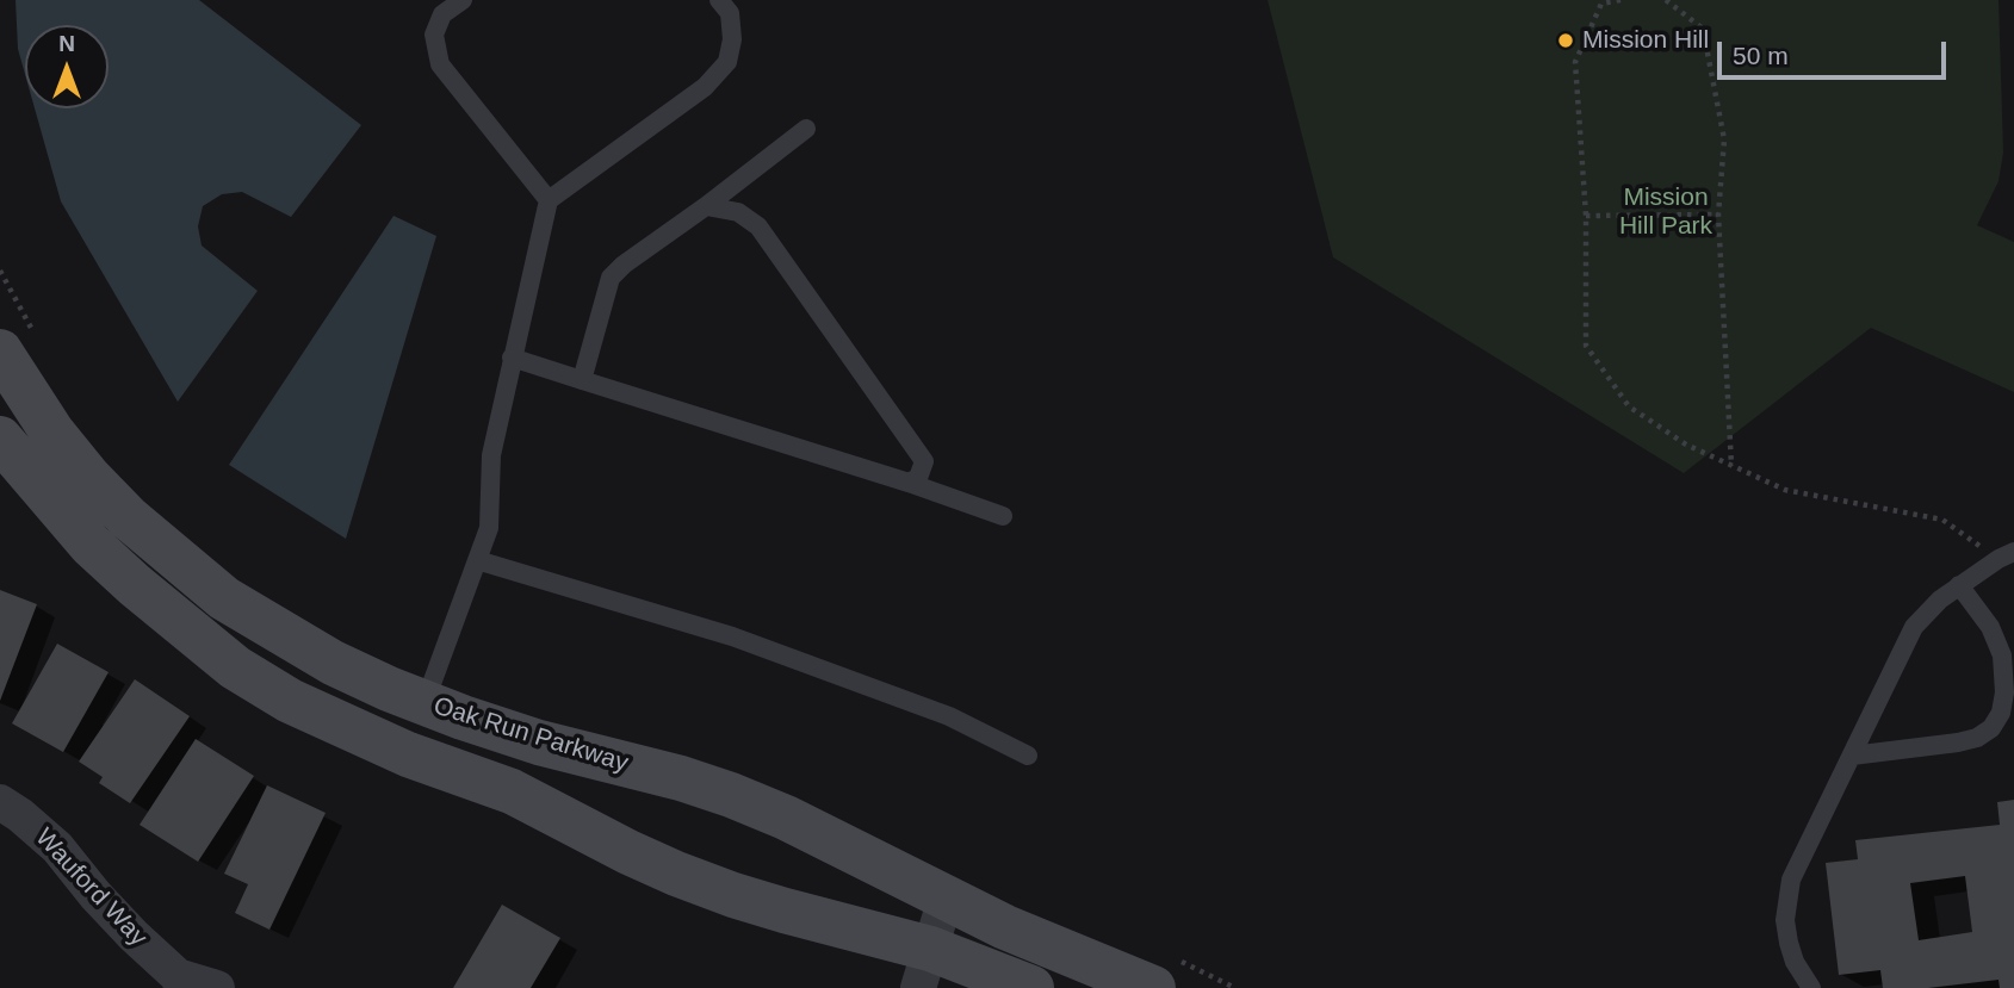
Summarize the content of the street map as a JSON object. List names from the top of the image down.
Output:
{
  "streets": {
    "street": ["Oak Run Parkway", "Wauford Way"]
  },
  "parks": ["Mission Hill Park"],
  "places": ["Mission Hill"],
  "scale_bar": "50 m",
  "north": "top"
}
